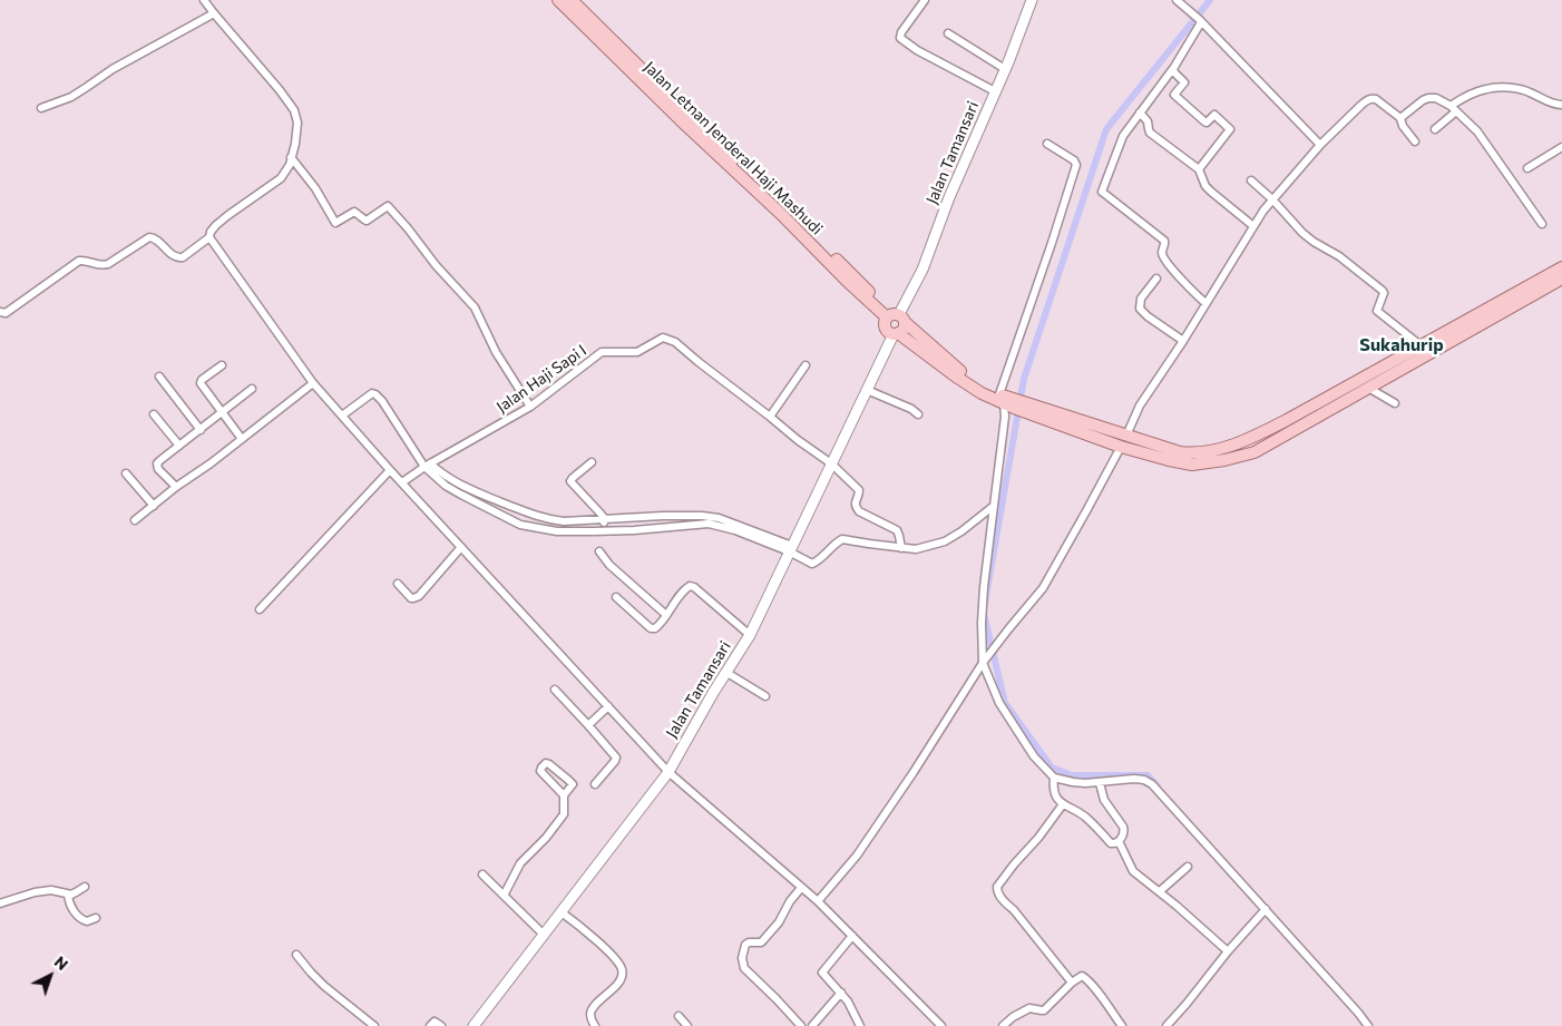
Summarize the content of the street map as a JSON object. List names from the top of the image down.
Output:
{
  "streets": {
    "main road": ["Jalan Letnan Jenderal Haji Mashudi", "Jalan Tamansari"],
    "street": ["Jalan Haji Sapi I"]
  },
  "crossings": [
    ["Jalan Letnan Jenderal Haji Mashudi", "Jalan Tamansari"],
    ["Jalan Tamansari", "Jalan Haji Sapi I"]
  ],
  "districts": ["Sukahurip"],
  "north": "top right"
}
